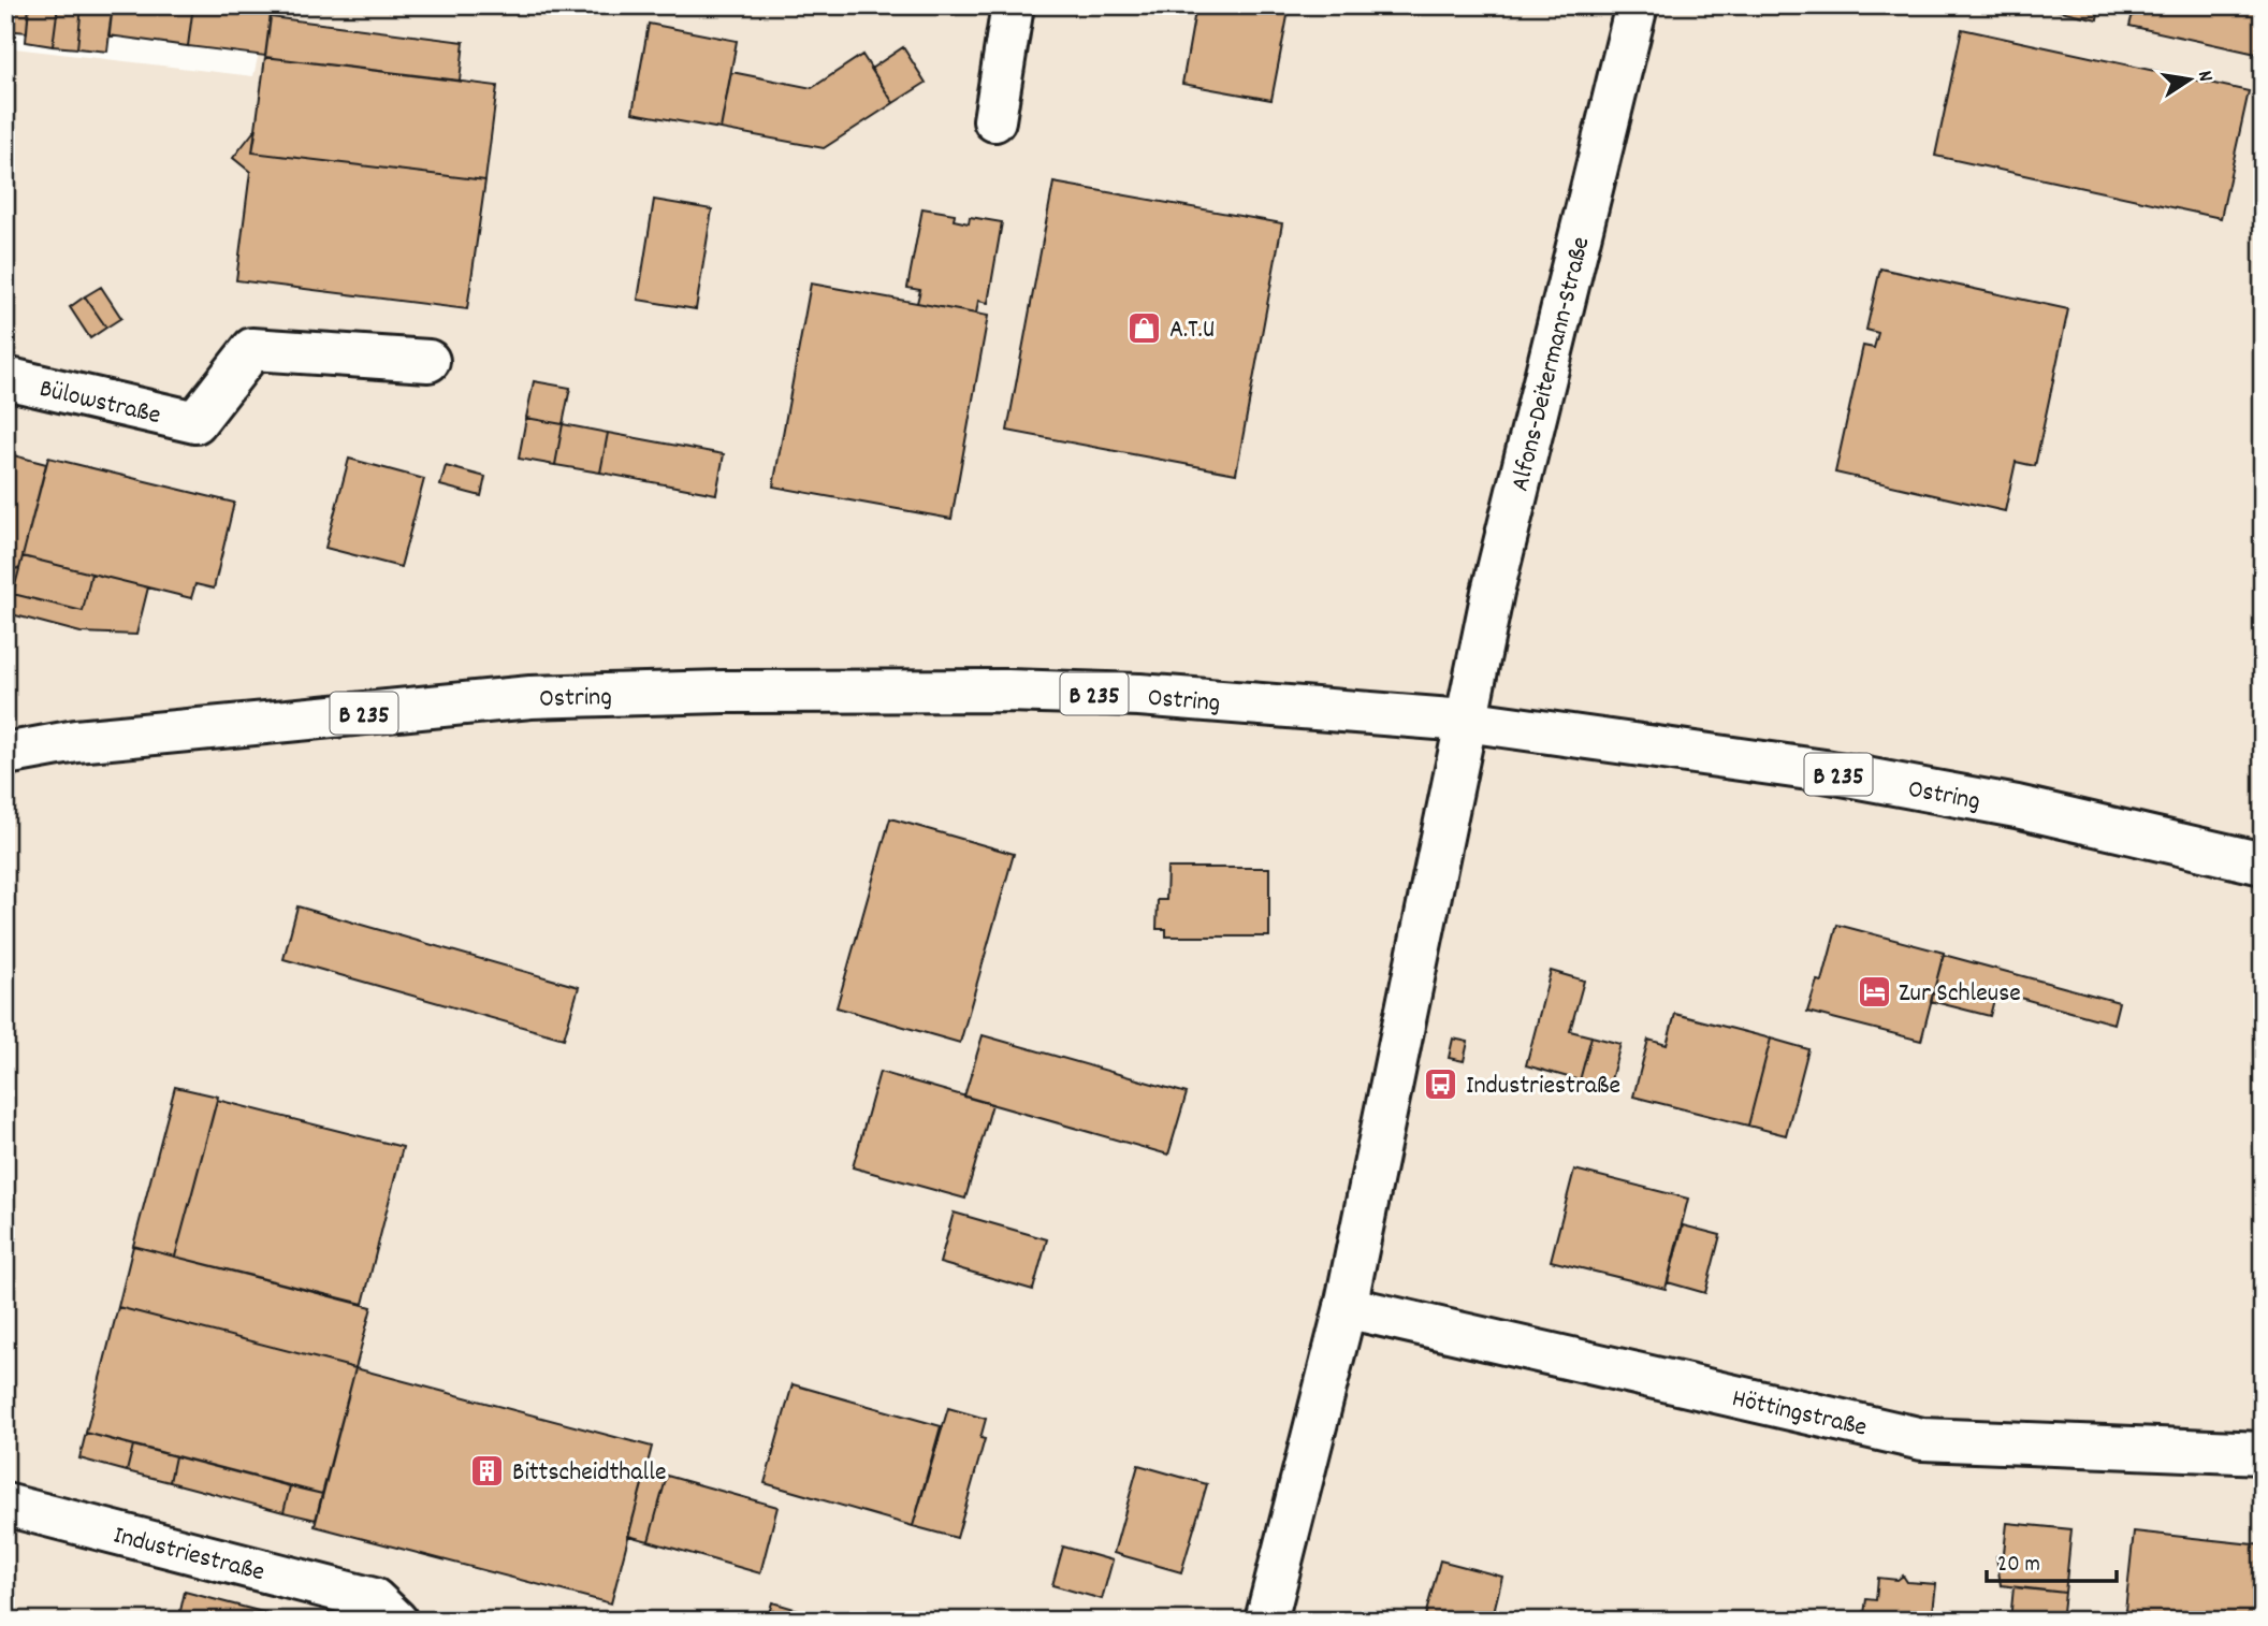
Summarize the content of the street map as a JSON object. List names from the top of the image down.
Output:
{
  "streets": {
    "street": [
      "Alfons-Deitermann-Straße",
      "Bülowstraße",
      "B 235",
      "Ostring",
      "Höttingstraße",
      "Industriestraße"
    ]
  },
  "crossings": [
    ["Alfons-Deitermann-Straße", "Ostring"]
  ],
  "places": {
    "shop": ["A.T.U"],
    "hotel": ["Zur Schleuse"],
    "bus stop": ["Industriestraße"],
    "building": ["Bittscheidthalle"]
  },
  "scale_bar": "20 m",
  "north": "right"
}
